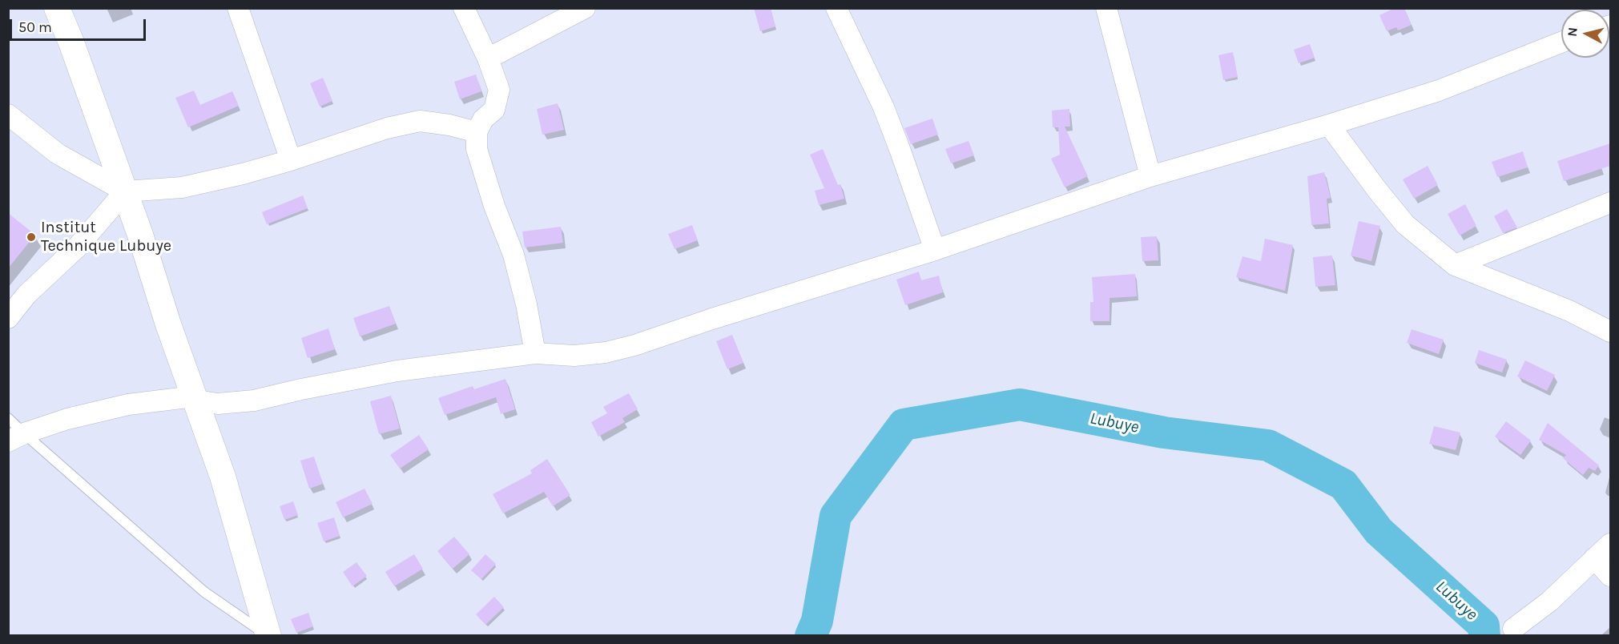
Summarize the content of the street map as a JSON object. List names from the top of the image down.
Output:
{
  "water": ["Lubuye"],
  "places": ["Institut Technique Lubuye"],
  "scale_bar": "50 m",
  "north": "left"
}
